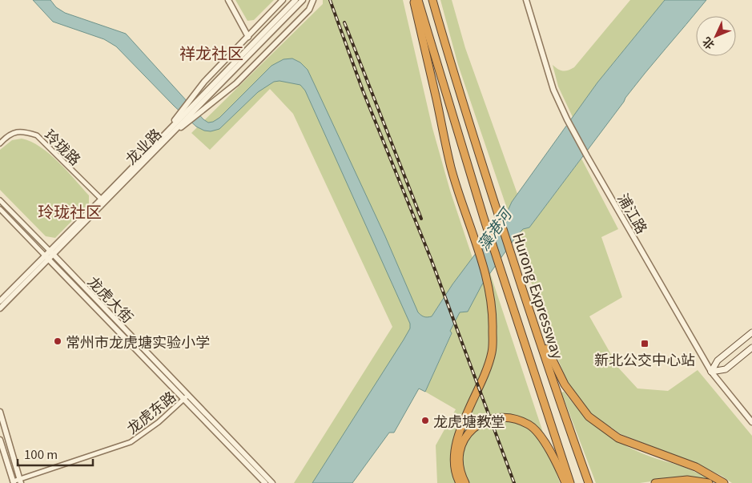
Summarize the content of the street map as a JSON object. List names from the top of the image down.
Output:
{
  "streets": {
    "highway": ["Hurong Expressway"],
    "street": [
      "龙业路",
      "玲珑路",
      "浦江路",
      "龙虎大街",
      "龙虎东路"
    ]
  },
  "crossings": [
    ["龙业路", "玲珑路"],
    ["龙业路", "龙虎大街"],
    ["龙虎大街", "龙虎东路"]
  ],
  "districts": ["祥龙社区", "玲珑社区"],
  "water": ["藻港河"],
  "places": {
    "other": ["常州市龙虎塘实验小学", "龙虎塘教堂"],
    "transit": ["新北公交中心站"]
  },
  "scale_bar": "100 m",
  "north": "bottom left"
}
